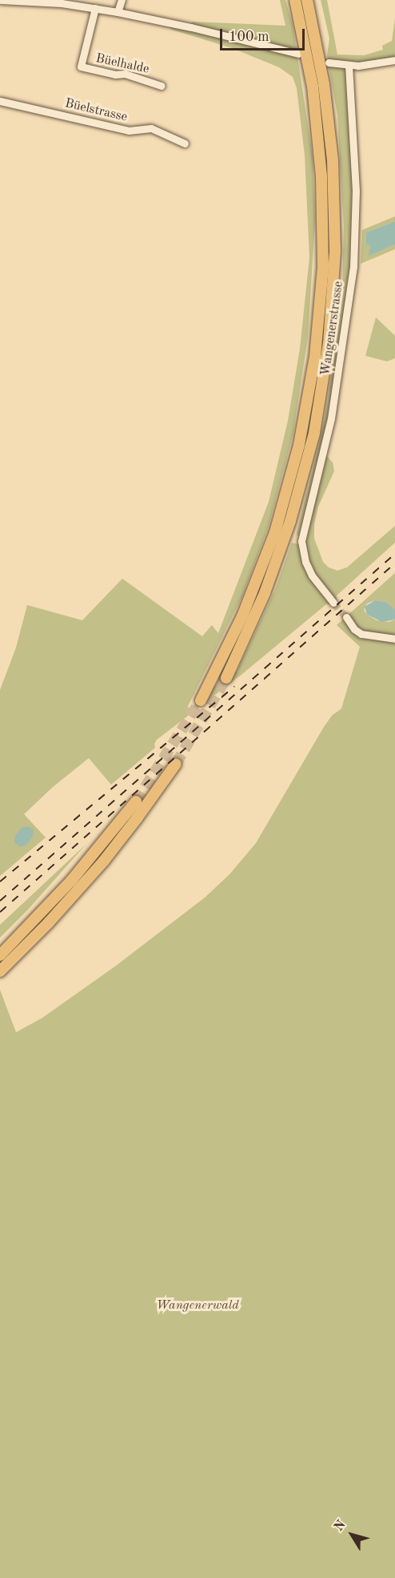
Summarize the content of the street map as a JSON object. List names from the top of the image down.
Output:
{
  "streets": {
    "street": ["Büelhalde", "Büelstrasse", "Wangenerstrasse"]
  },
  "parks": ["Wangenerwald"],
  "scale_bar": "100 m",
  "north": "top left"
}
